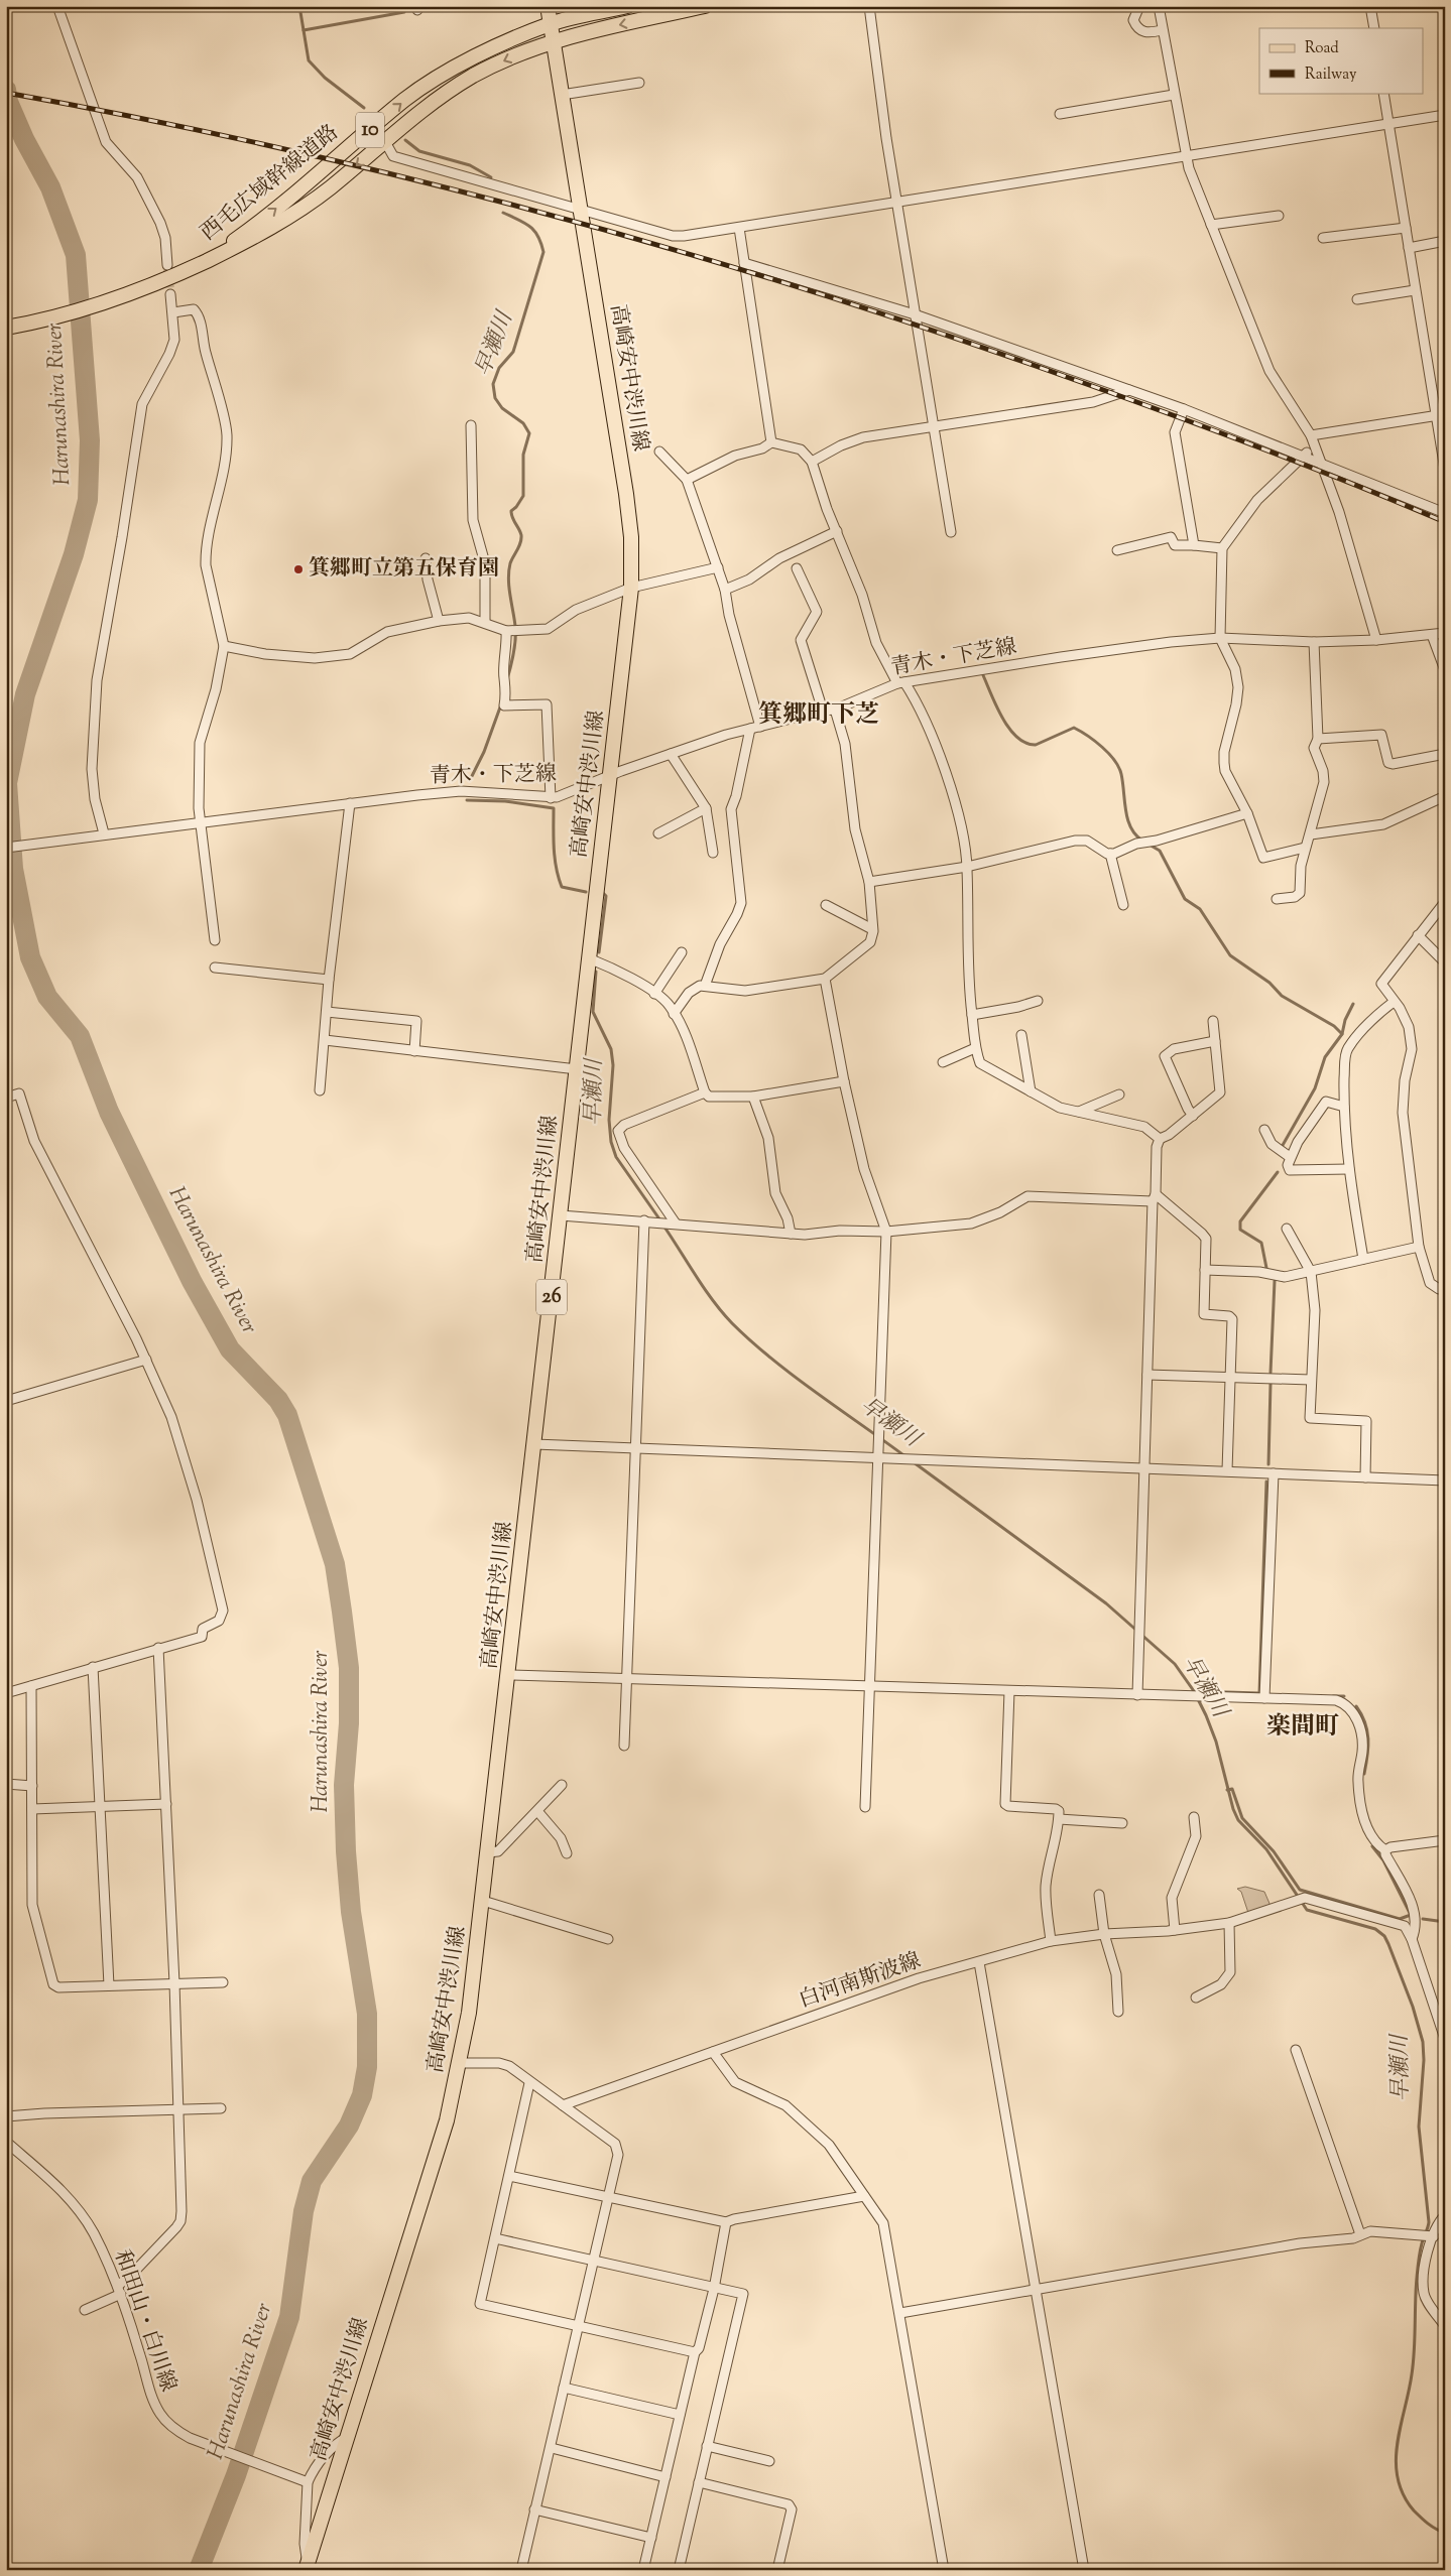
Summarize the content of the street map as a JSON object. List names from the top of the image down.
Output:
{
  "streets": {
    "main road": [
      "10",
      "西毛広域幹線道路",
      "高崎安中渋川線",
      "26"
    ],
    "street": ["青木・下芝線", "白河南斯波線", "和田山・白川線"]
  },
  "crossings": [
    ["西毛広域幹線道路", "高崎安中渋川線"],
    ["高崎安中渋川線", "青木・下芝線"]
  ],
  "districts": ["箕郷町下芝", "楽間町"],
  "water": ["早瀬川", "Harunashira River"],
  "places": ["箕郷町立第五保育園"],
  "legend": ["Road", "Railway"]
}
